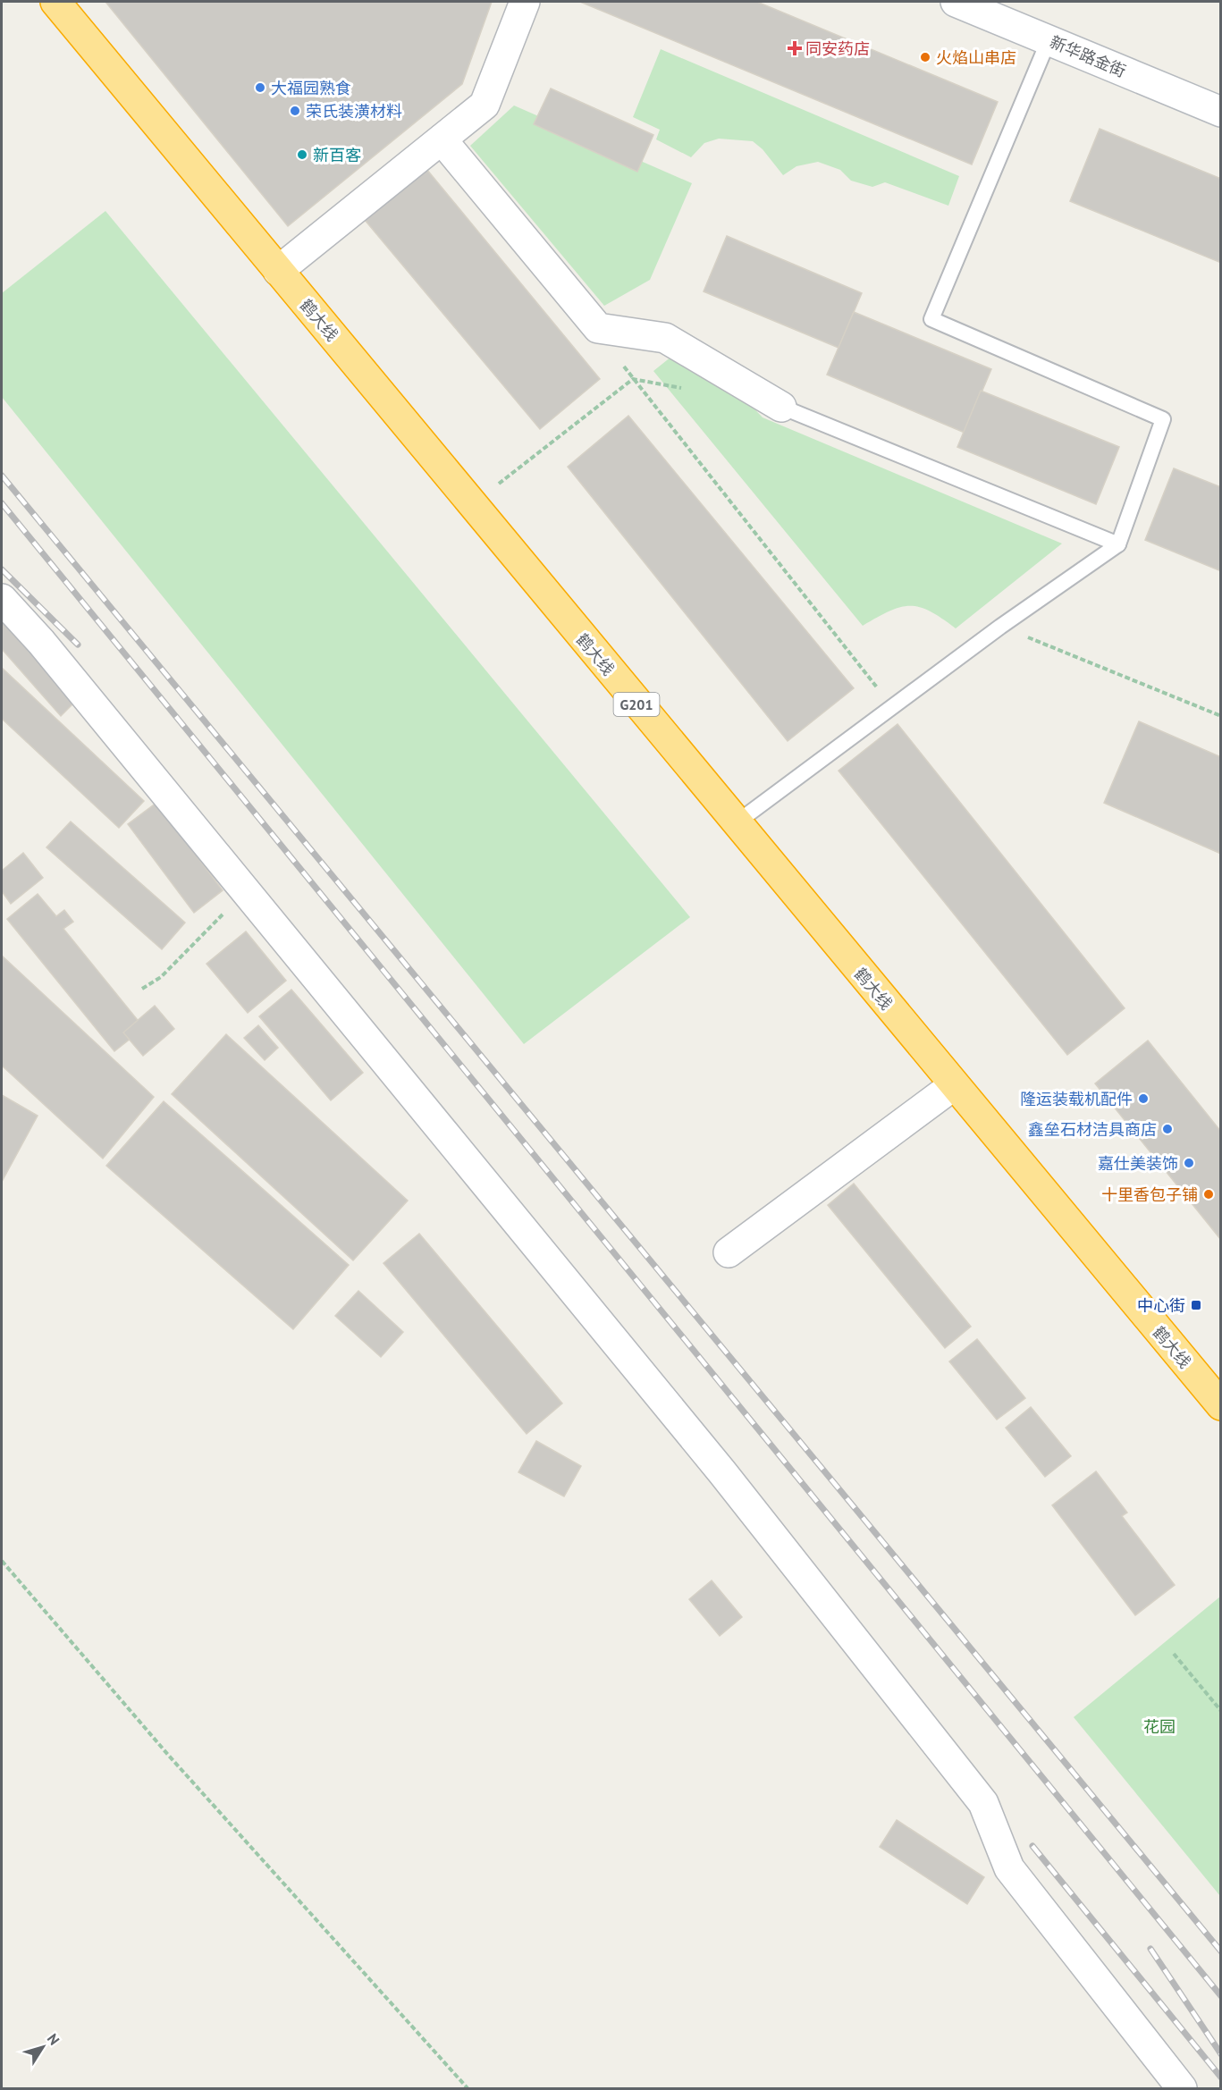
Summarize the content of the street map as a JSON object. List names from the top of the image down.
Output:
{
  "streets": {
    "highway": ["鹤大线", "G201"],
    "street": ["新华路金街"]
  },
  "parks": ["花园"],
  "places": {
    "health": ["同安药店"],
    "other": [
      "火焰山串店",
      "大福园熟食",
      "荣氏装潢材料",
      "新百客",
      "隆运装载机配件",
      "鑫垒石材洁具商店",
      "嘉仕美装饰",
      "十里香包子铺"
    ],
    "transit": ["中心街"]
  },
  "north": "top right"
}
